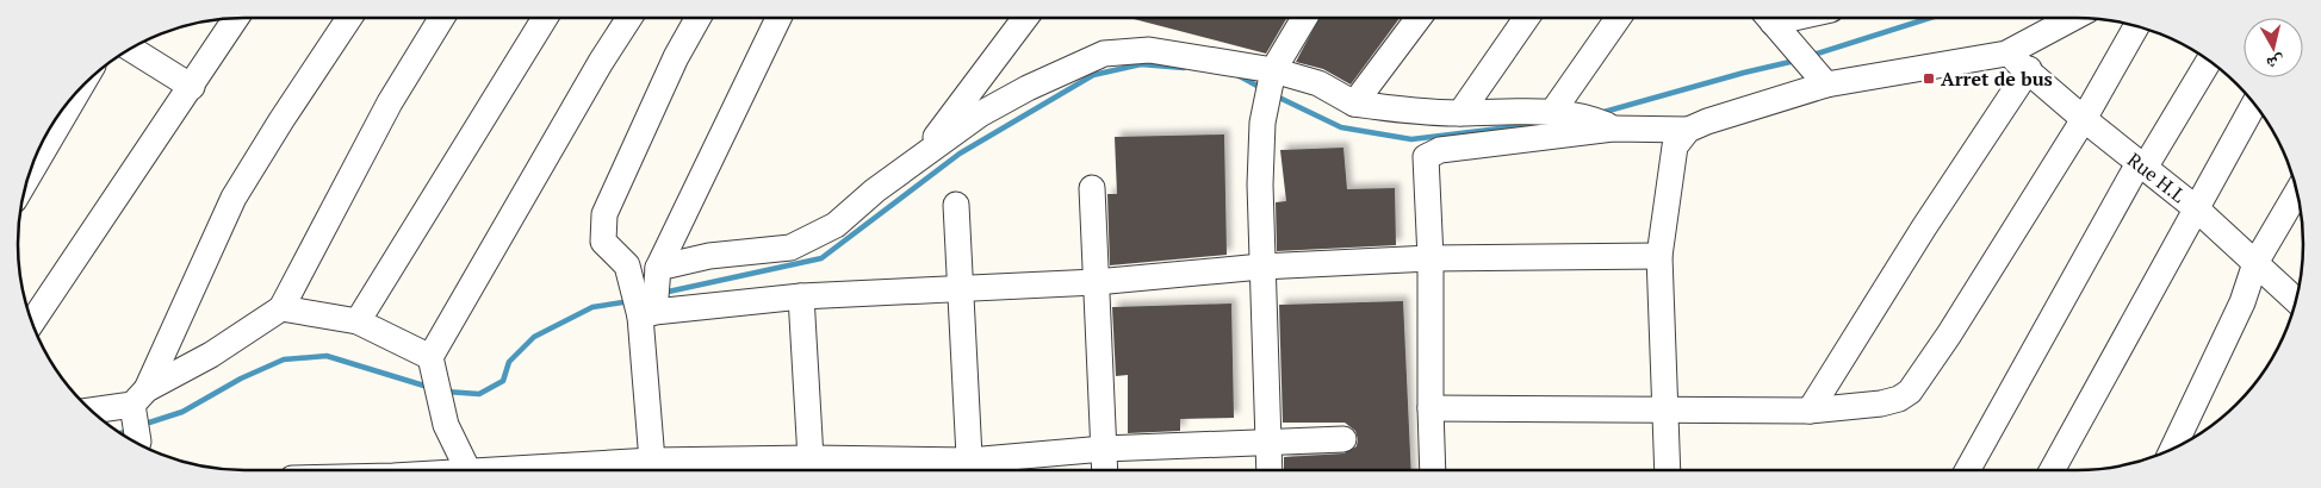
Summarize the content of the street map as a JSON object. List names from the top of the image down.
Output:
{
  "streets": {
    "street": ["Rue H.L"]
  },
  "places": {
    "transit": ["Arret de bus"]
  },
  "north": "bottom"
}
